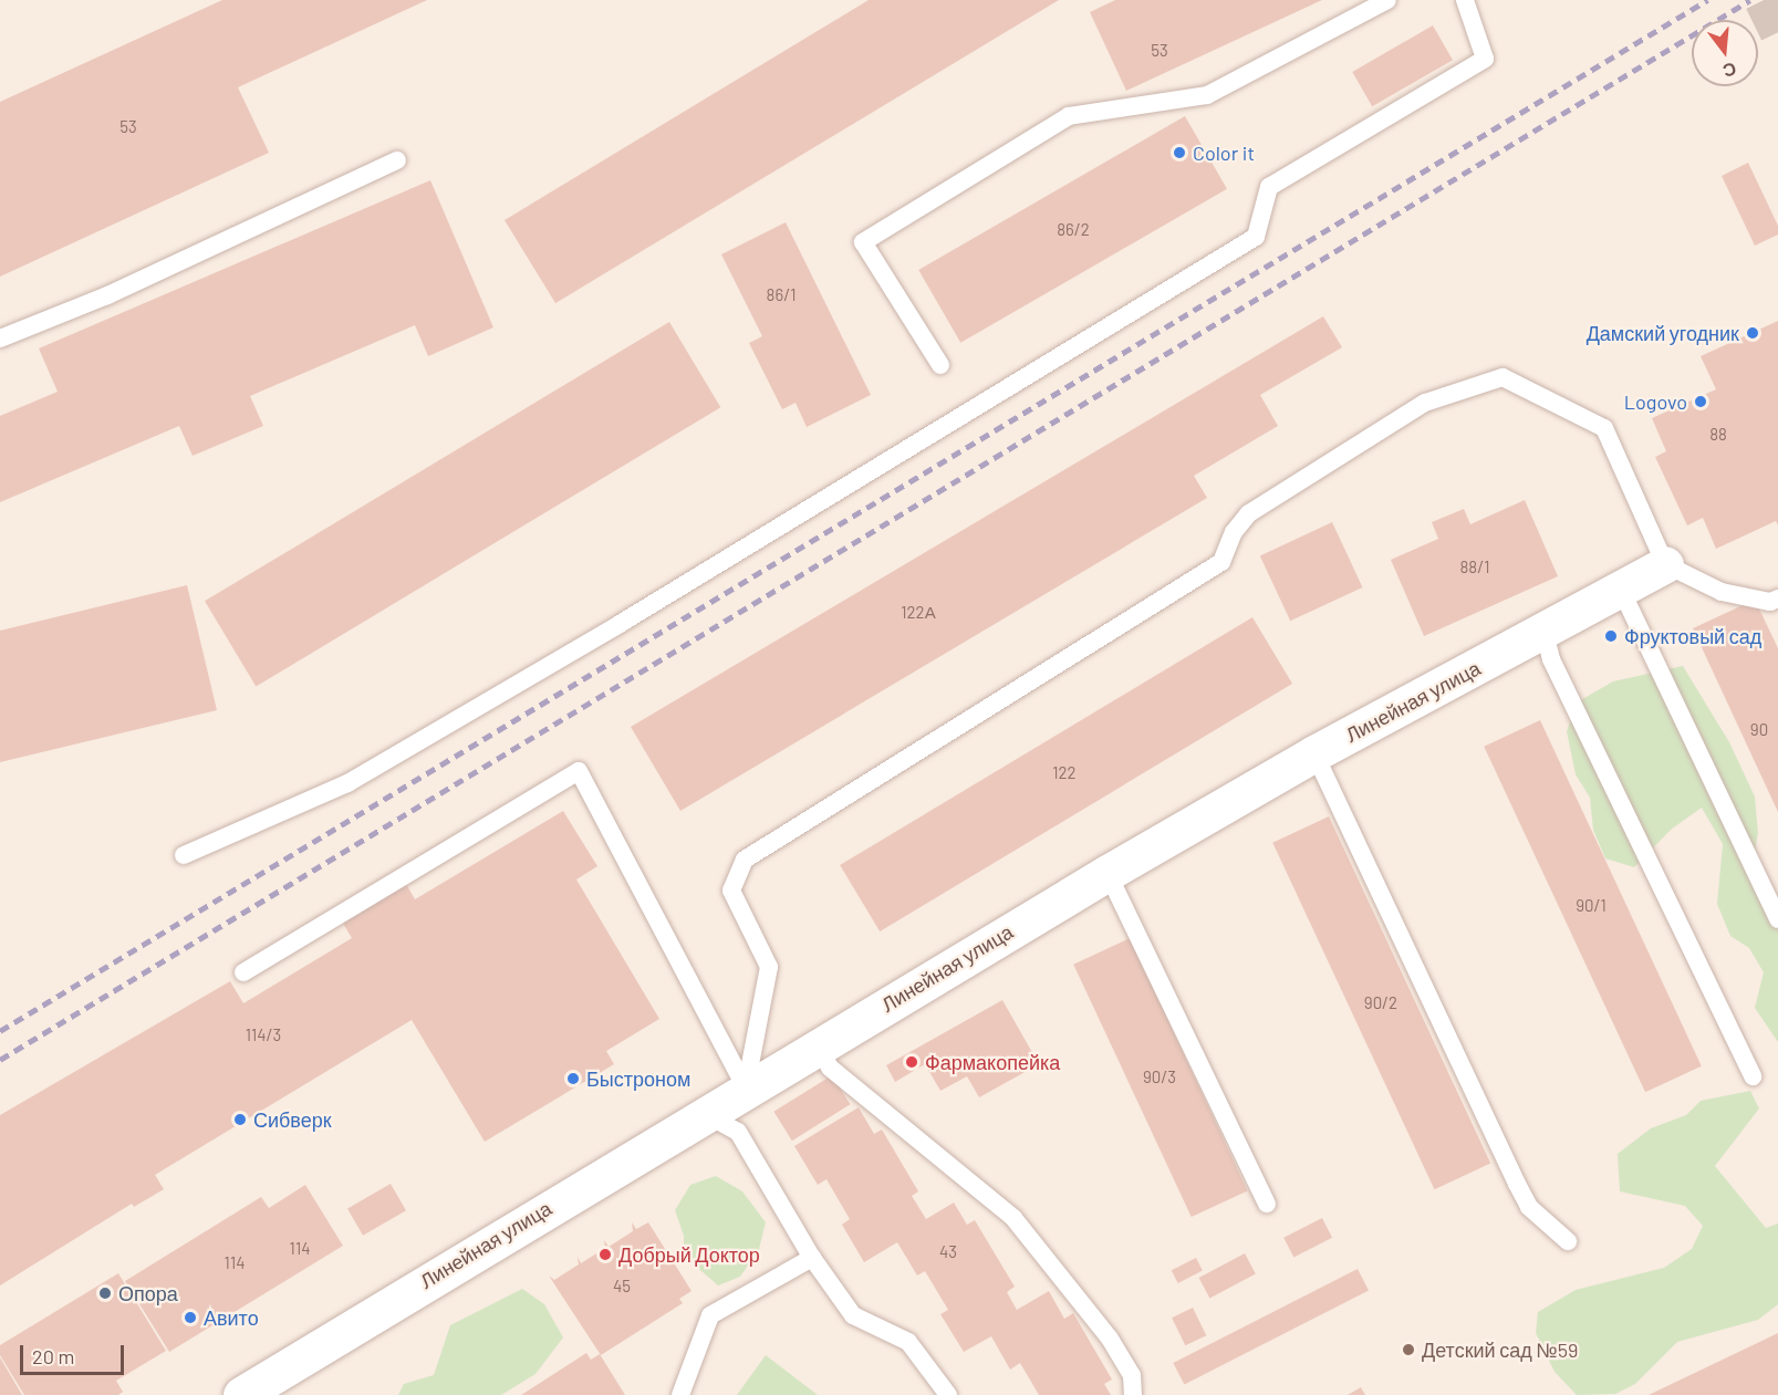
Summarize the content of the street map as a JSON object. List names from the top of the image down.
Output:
{
  "streets": {
    "street": ["Линейная улица"]
  },
  "places": [
    "Color it",
    "Дамский угодник",
    "Logovo",
    "Фруктовый сад",
    "Фармакопейка",
    "Быстроном",
    "Сибверк",
    "Добрый Доктор",
    "Опора",
    "Авито",
    "Детский сад №59"
  ],
  "house_numbers": [
    "53",
    "53",
    "86/2",
    "86/1",
    "88",
    "88/1",
    "122А",
    "90",
    "122",
    "90/1",
    "90/2",
    "114/3",
    "90/3",
    "114",
    "43",
    "114",
    "45"
  ],
  "scale_bar": "20 m",
  "north": "bottom"
}
